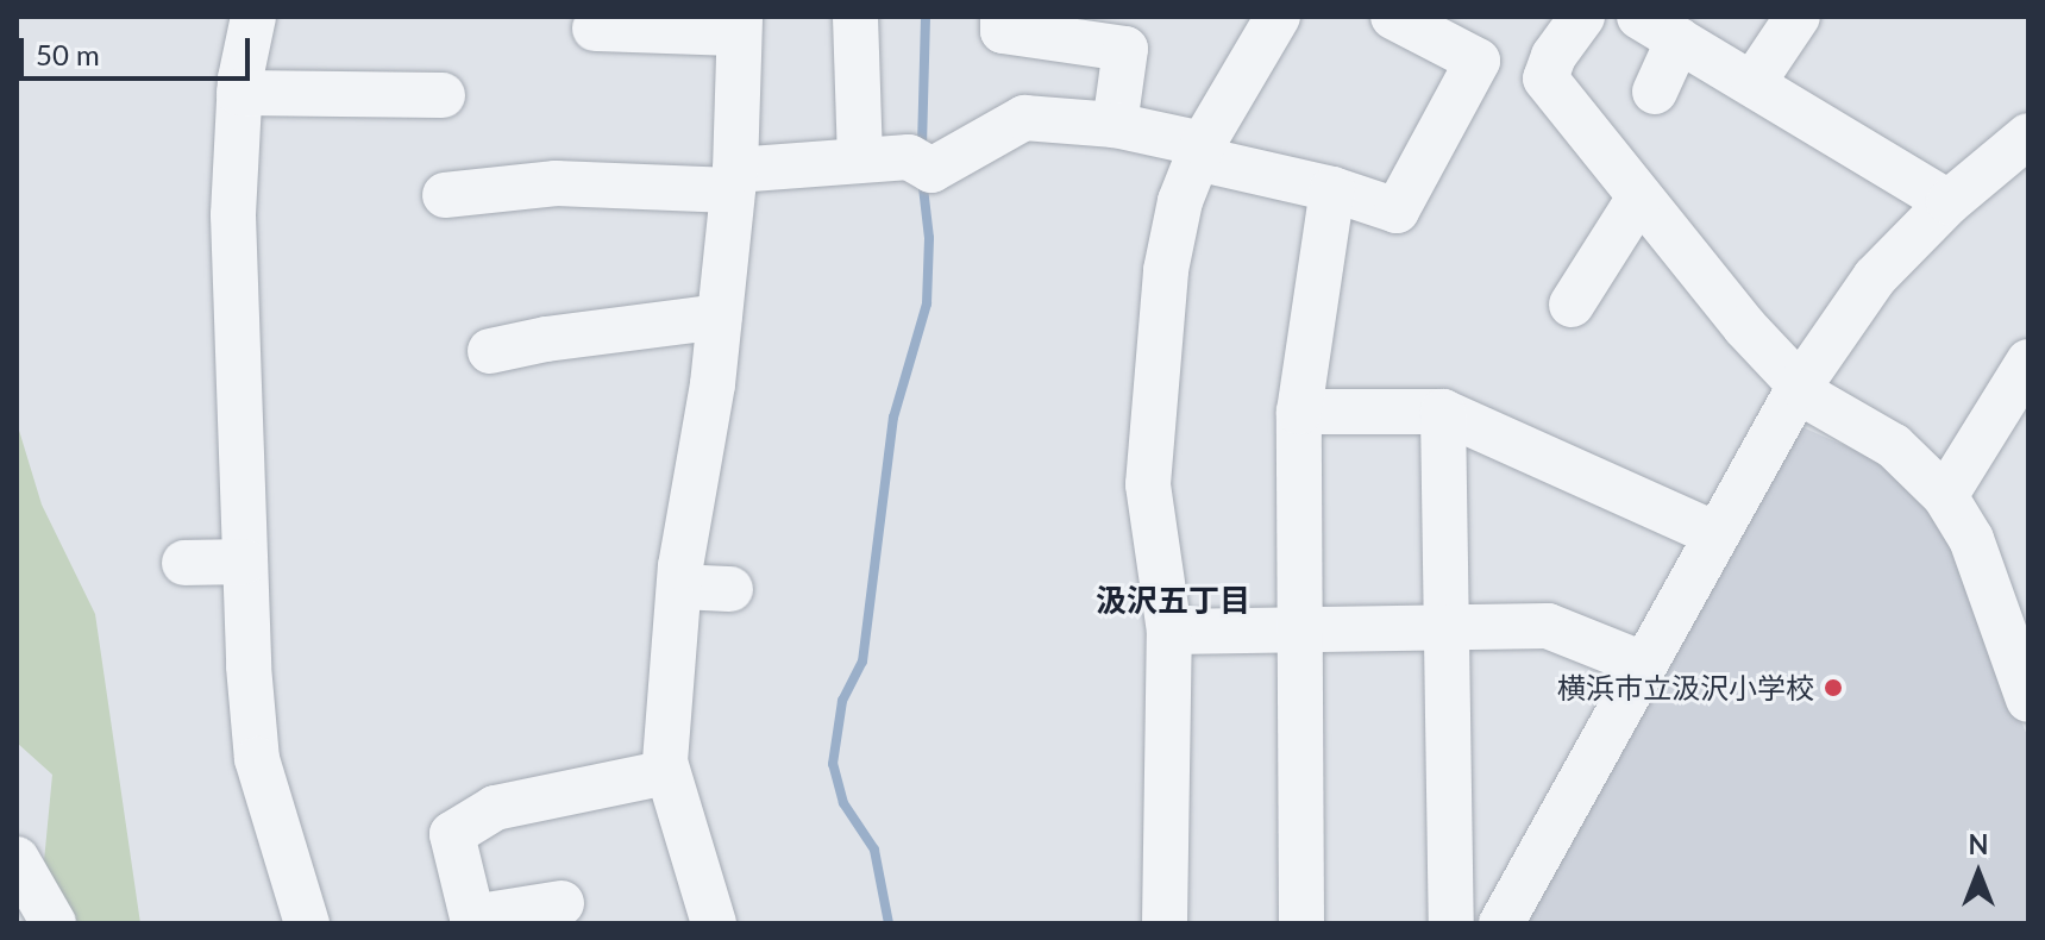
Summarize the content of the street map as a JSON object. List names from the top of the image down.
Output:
{
  "districts": ["汲沢五丁目"],
  "places": ["横浜市立汲沢小学校"],
  "scale_bar": "50 m",
  "north": "top"
}
